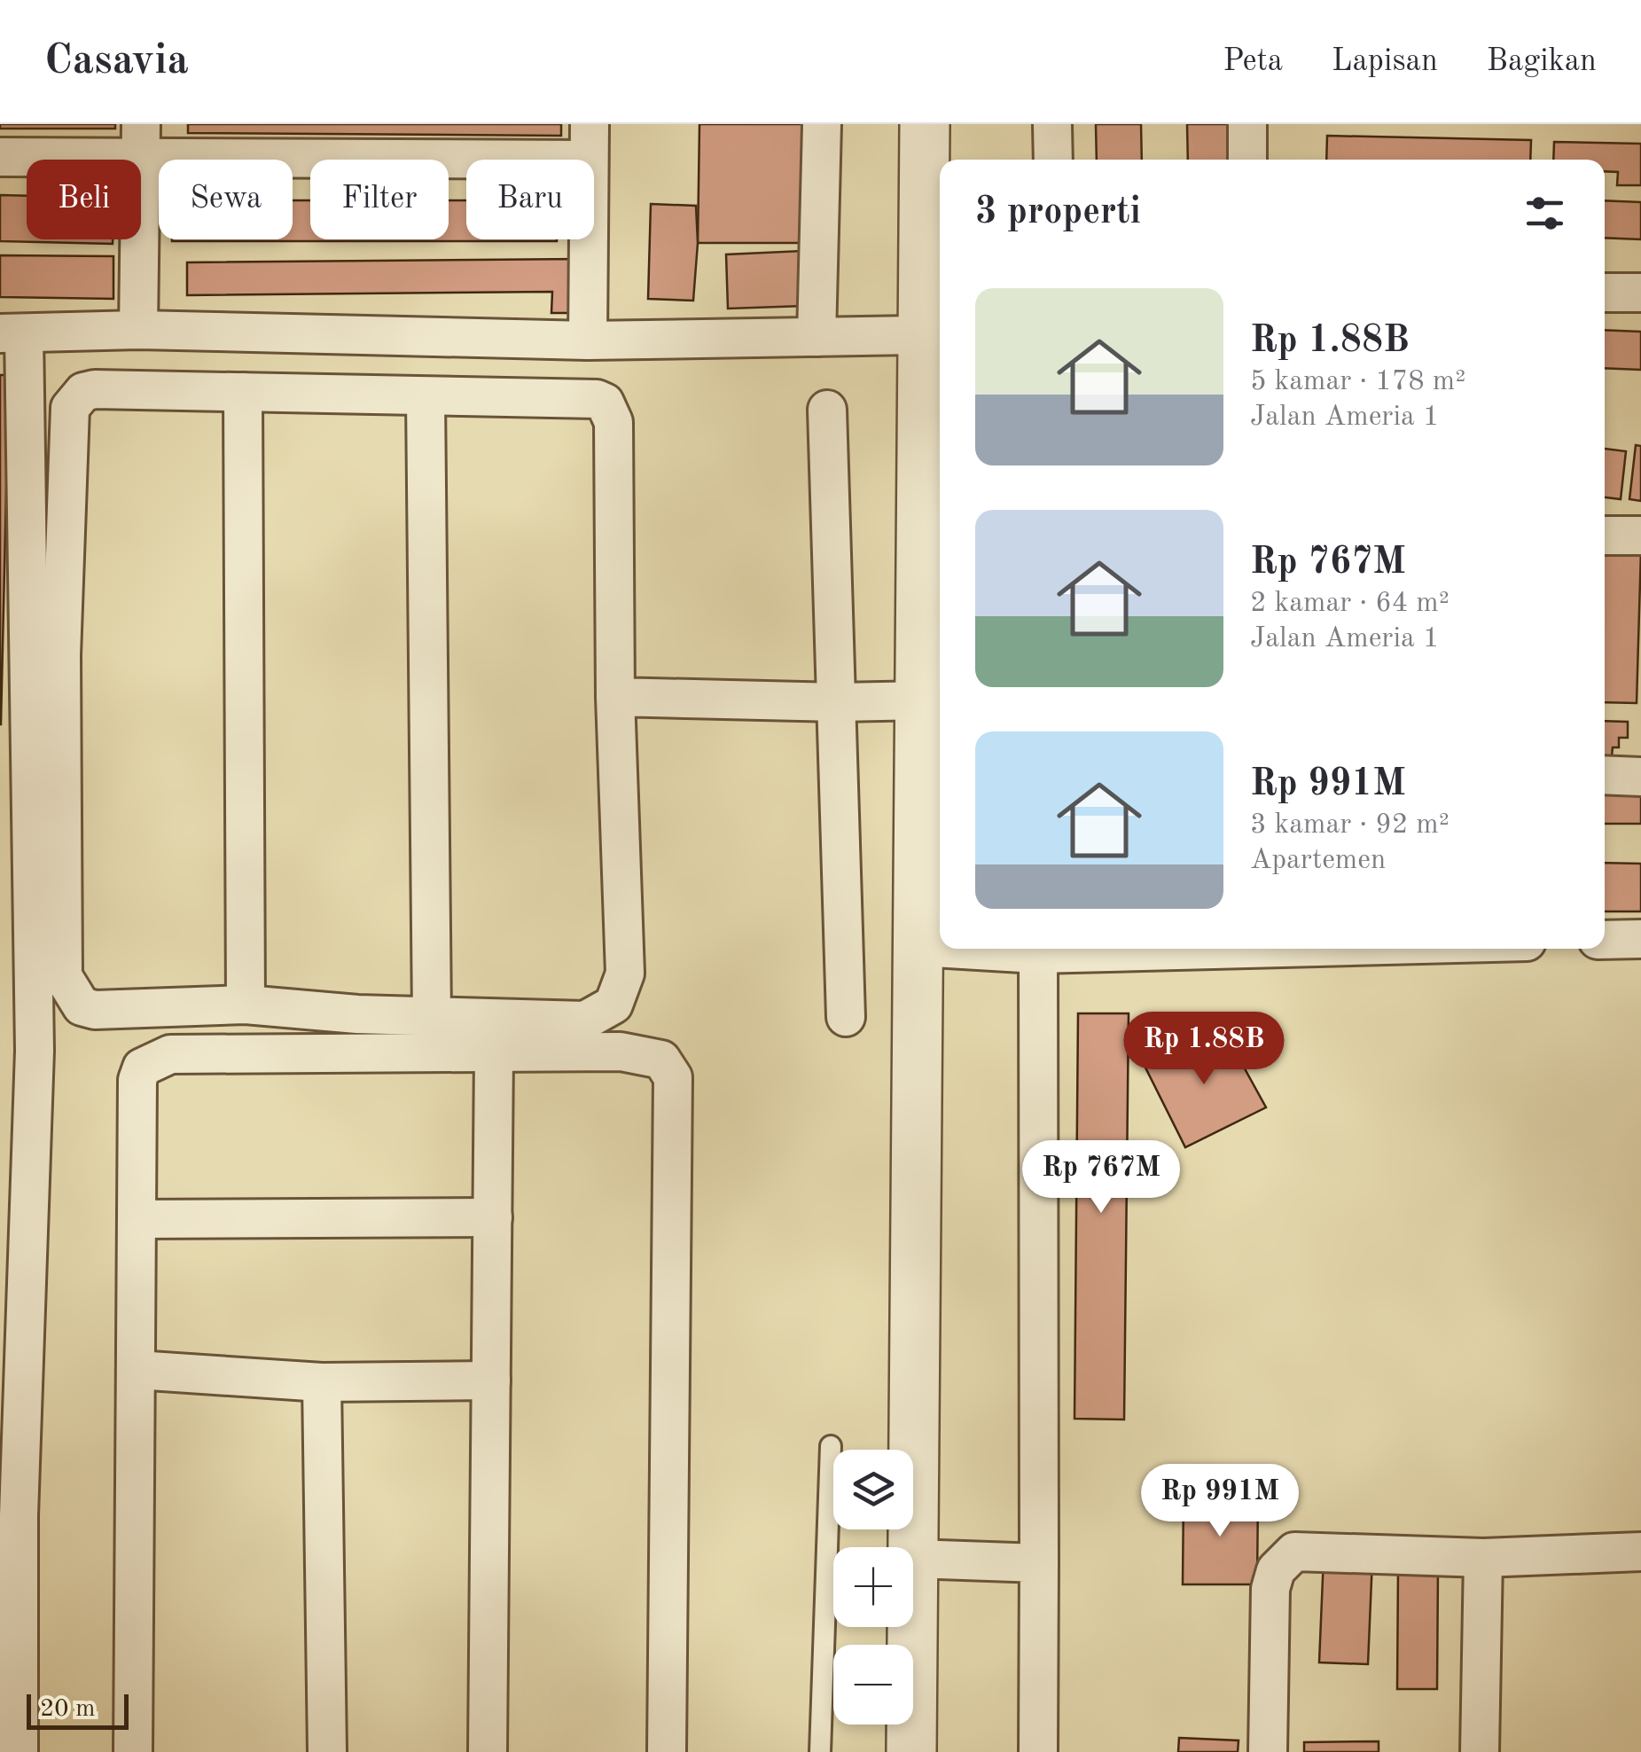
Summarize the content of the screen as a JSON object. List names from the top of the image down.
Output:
{
  "scale_bar": "20 m",
  "page": {
    "header": "Casavia",
    "nav": ["Peta", "Lapisan", "Bagikan"],
    "chip": [
      "Beli",
      "Sewa",
      "Filter",
      "Baru"
    ],
    "heading": "3 properti",
    "list": [
      {
        "name": "Rp 1.88B",
        "note": "5 kamar · 178 m² · Jalan Ameria 1"
      },
      {
        "name": "Rp 767M",
        "note": "2 kamar · 64 m² · Jalan Ameria 1"
      },
      {
        "name": "Rp 991M",
        "note": "3 kamar · 92 m² · Apartemen"
      }
    ],
    "price": ["Rp 1.88B", "Rp 767M", "Rp 991M"],
    "map_buttons": ["+", "−"],
    "scale": "20 m"
  }
}
